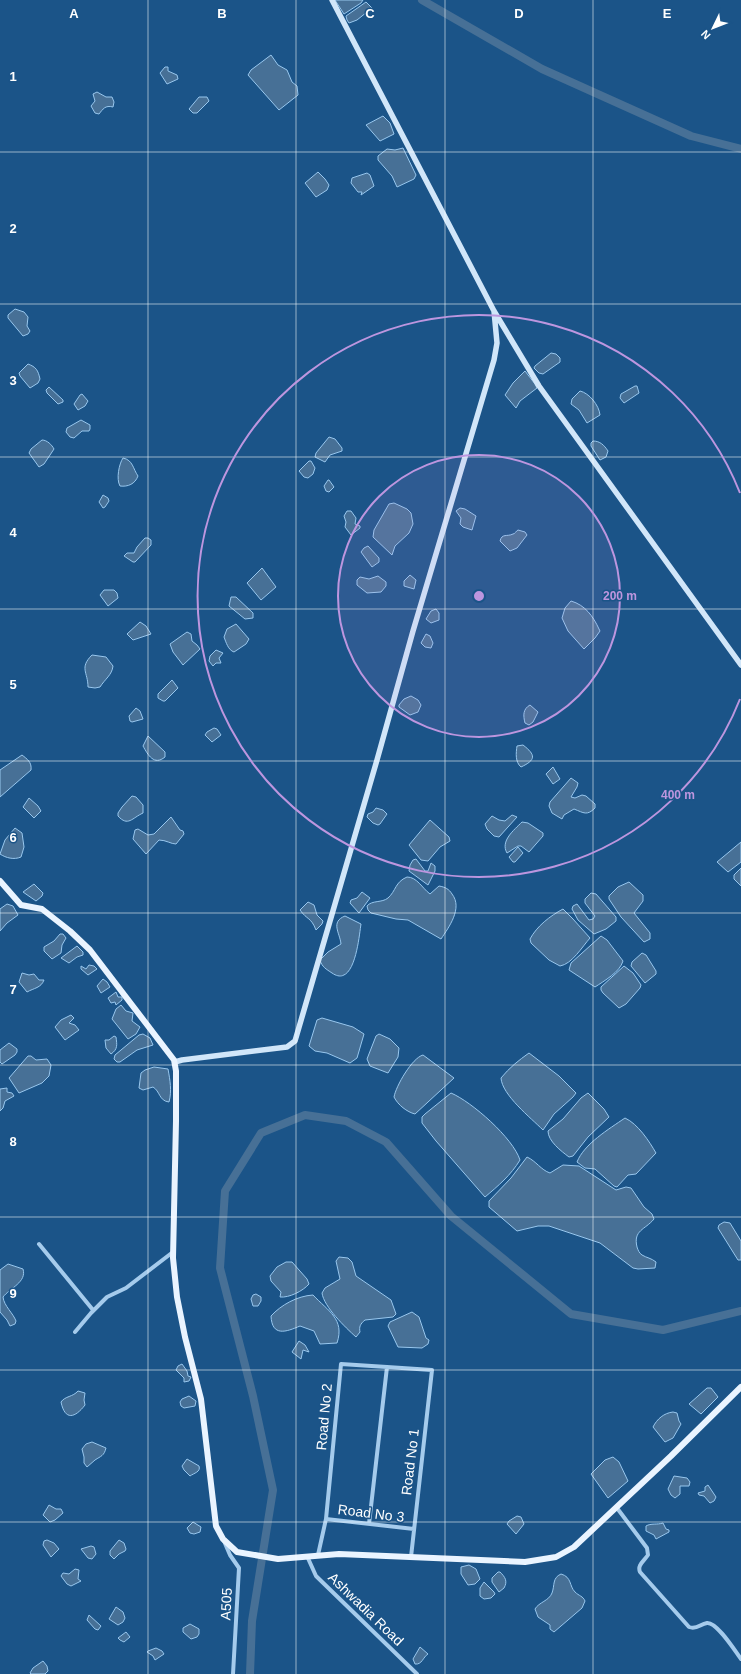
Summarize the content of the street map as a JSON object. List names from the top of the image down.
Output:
{
  "streets": {
    "street": [
      "Road No 2",
      "Road No 1",
      "Road No 3",
      "A505",
      "Ashwadia Road"
    ]
  },
  "crossings": [
    ["Road No 2", "Road No 1"],
    ["Road No 2", "Road No 3"],
    ["Road No 1", "Road No 3"]
  ],
  "north": "bottom left",
  "grid": {
    "columns": [
      "A",
      "B",
      "C",
      "D",
      "E"
    ],
    "rows": [
      "1",
      "2",
      "3",
      "4",
      "5",
      "6",
      "7",
      "8",
      "9"
    ]
  },
  "rings": ["200 m", "400 m"]
}
